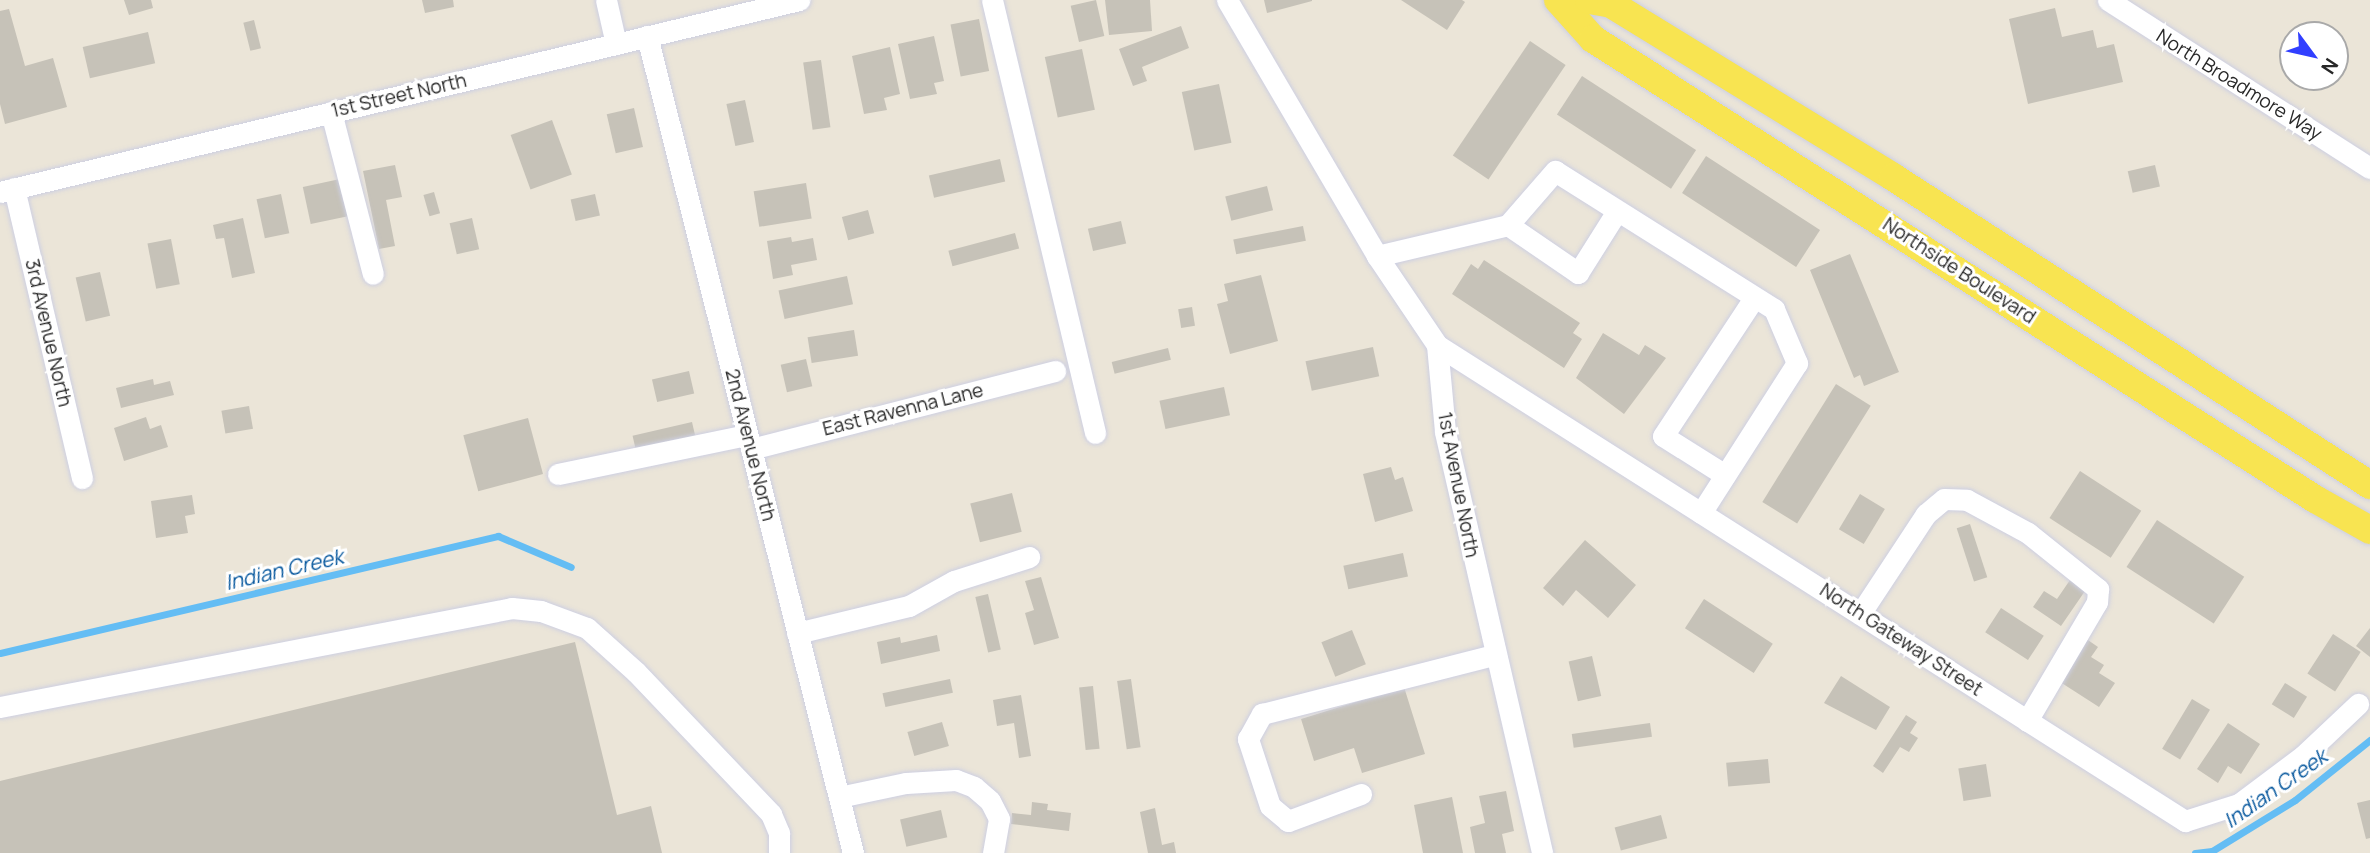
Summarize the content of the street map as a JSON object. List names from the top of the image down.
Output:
{
  "streets": {
    "main road": ["Northside Boulevard"],
    "street": [
      "North Broadmore Way",
      "1st Street North",
      "3rd Avenue North",
      "East Ravenna Lane",
      "2nd Avenue North",
      "1st Avenue North",
      "North Gateway Street"
    ]
  },
  "crossings": [
    ["1st Street North", "3rd Avenue North"],
    ["1st Street North", "2nd Avenue North"],
    ["East Ravenna Lane", "2nd Avenue North"],
    ["1st Avenue North", "North Gateway Street"]
  ],
  "water": ["Indian Creek"],
  "north": "bottom right"
}
